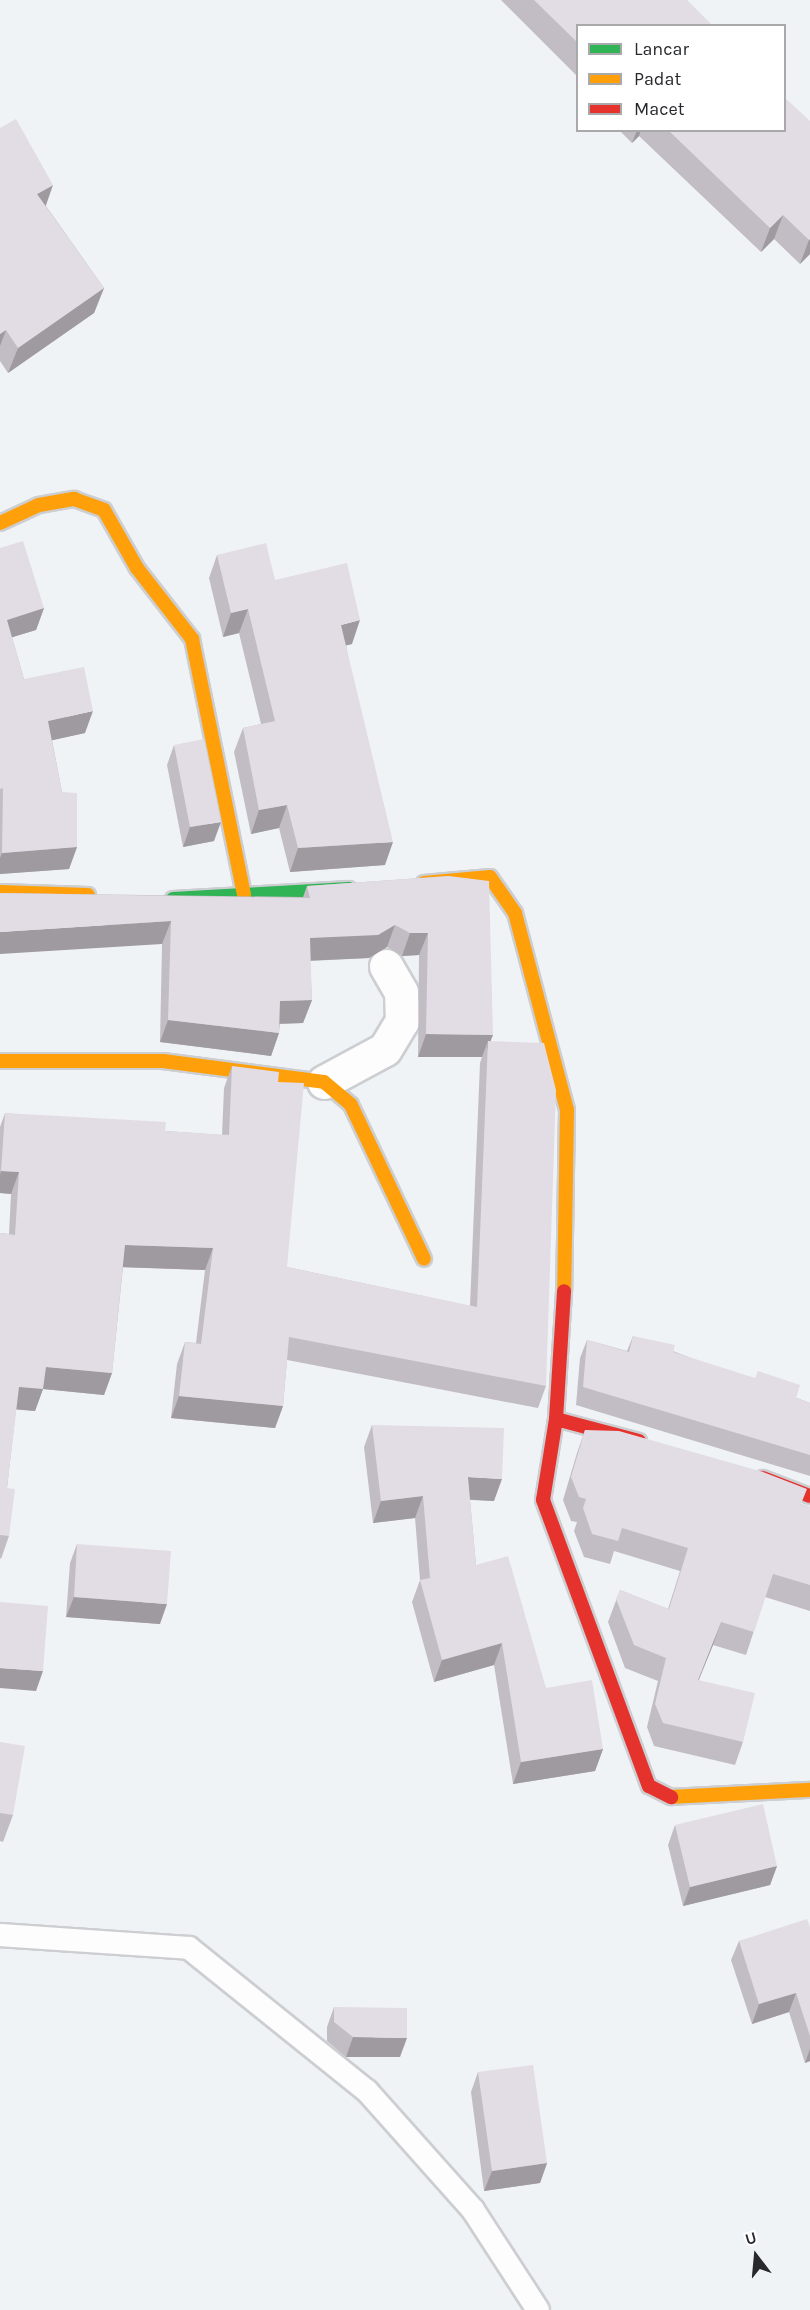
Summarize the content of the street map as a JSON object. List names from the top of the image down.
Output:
{
  "legend": ["Lancar", "Padat", "Macet"],
  "north": "top"
}
